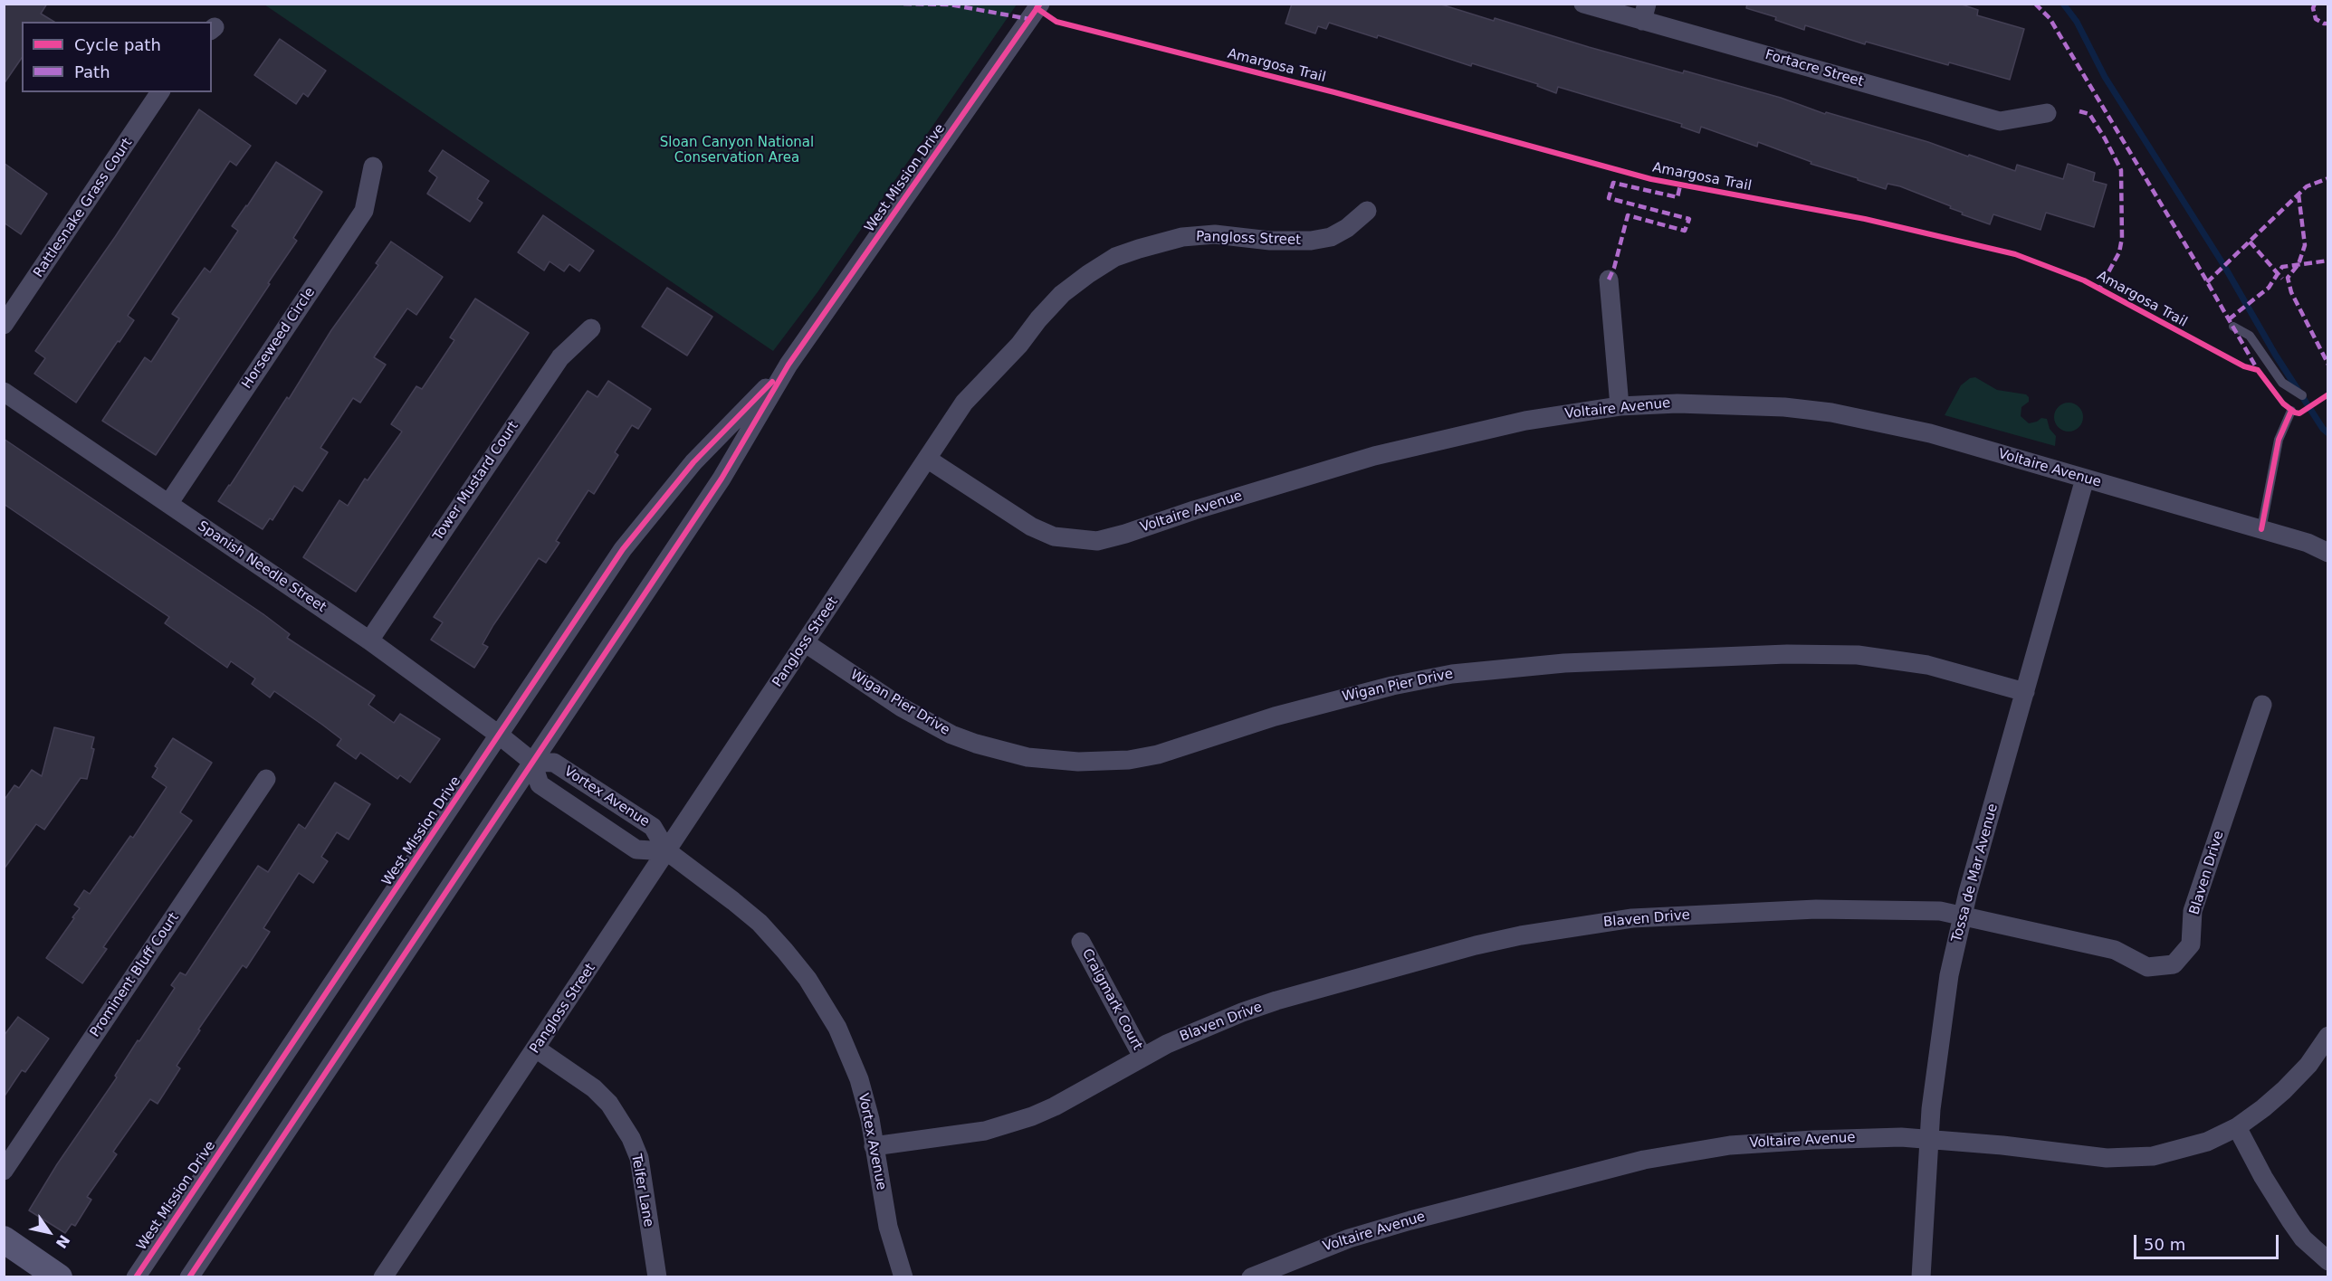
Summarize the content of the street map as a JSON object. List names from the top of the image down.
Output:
{
  "streets": {
    "street": [
      "Fortacre Street",
      "West Mission Drive",
      "Rattlesnake Grass Court",
      "Pangloss Street",
      "Horseweed Circle",
      "Voltaire Avenue",
      "Tower Mustard Court",
      "Spanish Needle Street",
      "Wigan Pier Drive",
      "Vortex Avenue",
      "Tossa de Mar Avenue",
      "Blaven Drive",
      "Prominent Bluff Court",
      "Craigmark Court",
      "Telfer Lane"
    ],
    "cycle path": ["Amargosa Trail"]
  },
  "crossings": [
    ["West Mission Drive", "Spanish Needle Street"],
    ["West Mission Drive", "Vortex Avenue"],
    ["Pangloss Street", "Voltaire Avenue"],
    ["Pangloss Street", "Wigan Pier Drive"],
    ["Pangloss Street", "Vortex Avenue"],
    ["Pangloss Street", "Telfer Lane"],
    ["Horseweed Circle", "Spanish Needle Street"],
    ["Voltaire Avenue", "Tossa de Mar Avenue"],
    ["Tower Mustard Court", "Spanish Needle Street"],
    ["Spanish Needle Street", "Vortex Avenue"],
    ["Wigan Pier Drive", "Tossa de Mar Avenue"],
    ["Vortex Avenue", "Blaven Drive"],
    ["Tossa de Mar Avenue", "Blaven Drive"],
    ["Blaven Drive", "Craigmark Court"]
  ],
  "parks": ["Sloan Canyon National Conservation Area"],
  "legend": ["Cycle path", "Path"],
  "scale_bar": "50 m",
  "north": "bottom right"
}
